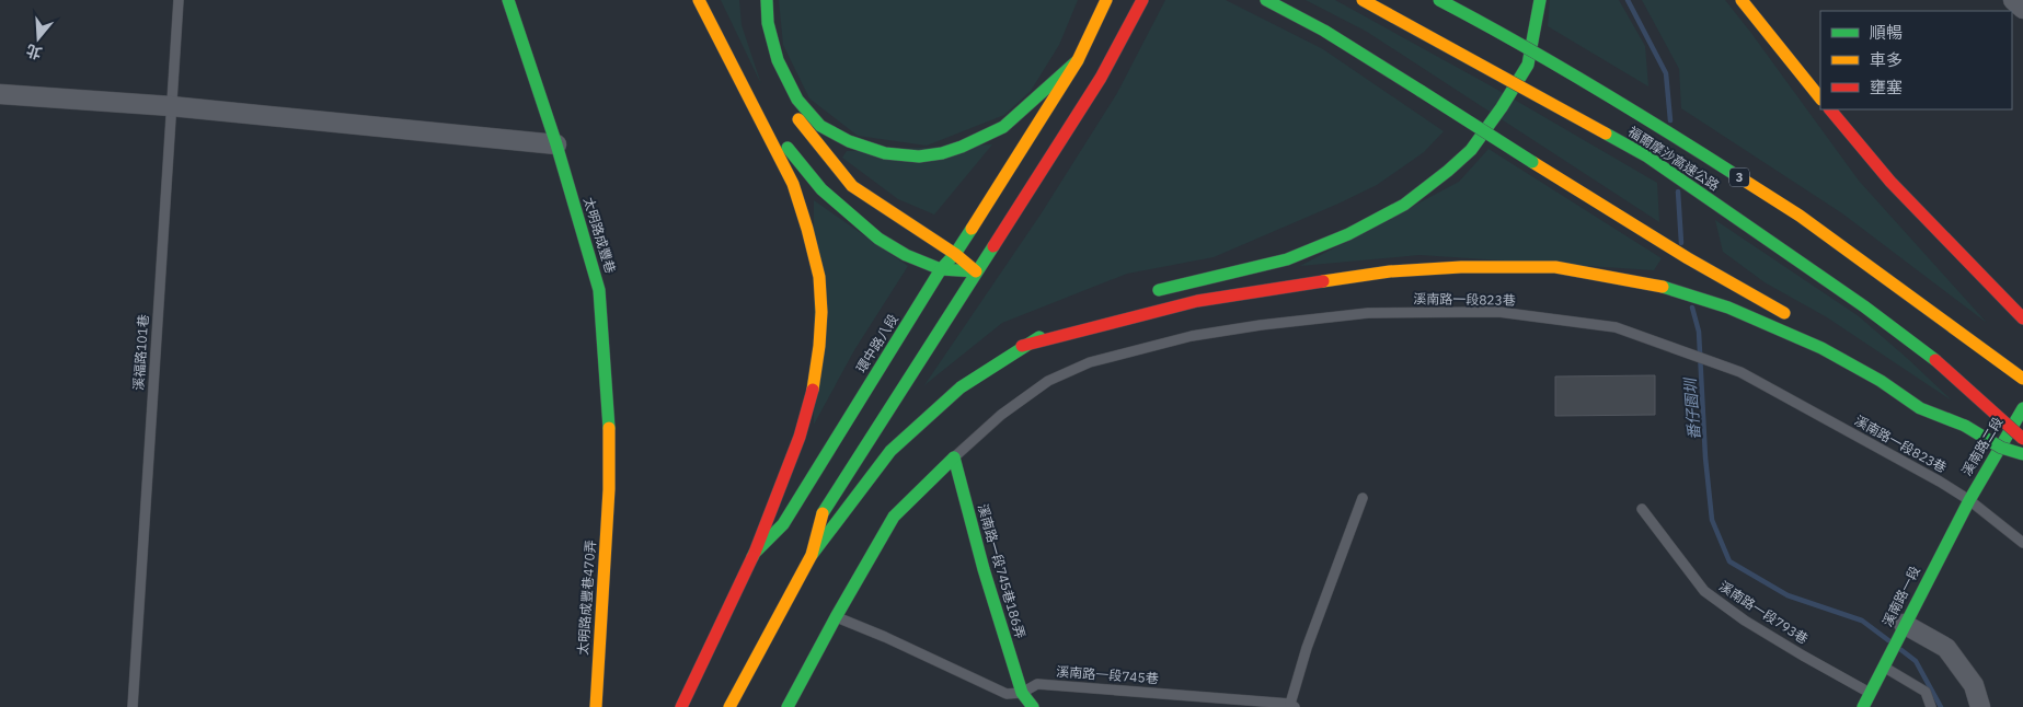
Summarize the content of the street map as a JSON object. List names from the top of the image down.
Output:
{
  "streets": {
    "main road": [
      "福爾摩沙高速公路",
      "3",
      "太明路成豐巷",
      "環中路八段",
      "溪南路二段",
      "溪南路一段745巷186弄",
      "溪南路一段",
      "太明路成豐巷470弄"
    ],
    "lane": [
      "溪南路一段823巷",
      "溪福路101巷",
      "溪南路一段793巷",
      "溪南路一段745巷"
    ]
  },
  "crossings": [
    ["太明路成豐巷", "太明路成豐巷470弄"],
    ["溪南路一段823巷", "溪南路二段"],
    ["溪南路一段823巷", "溪南路一段745巷186弄"],
    ["溪南路一段823巷", "溪南路一段"],
    ["溪南路二段", "溪南路一段"],
    ["溪南路一段745巷186弄", "溪南路一段745巷"],
    ["溪南路一段", "溪南路一段793巷"]
  ],
  "water": ["番仔園圳"],
  "legend": ["順暢", "車多", "壅塞"],
  "north": "bottom"
}
